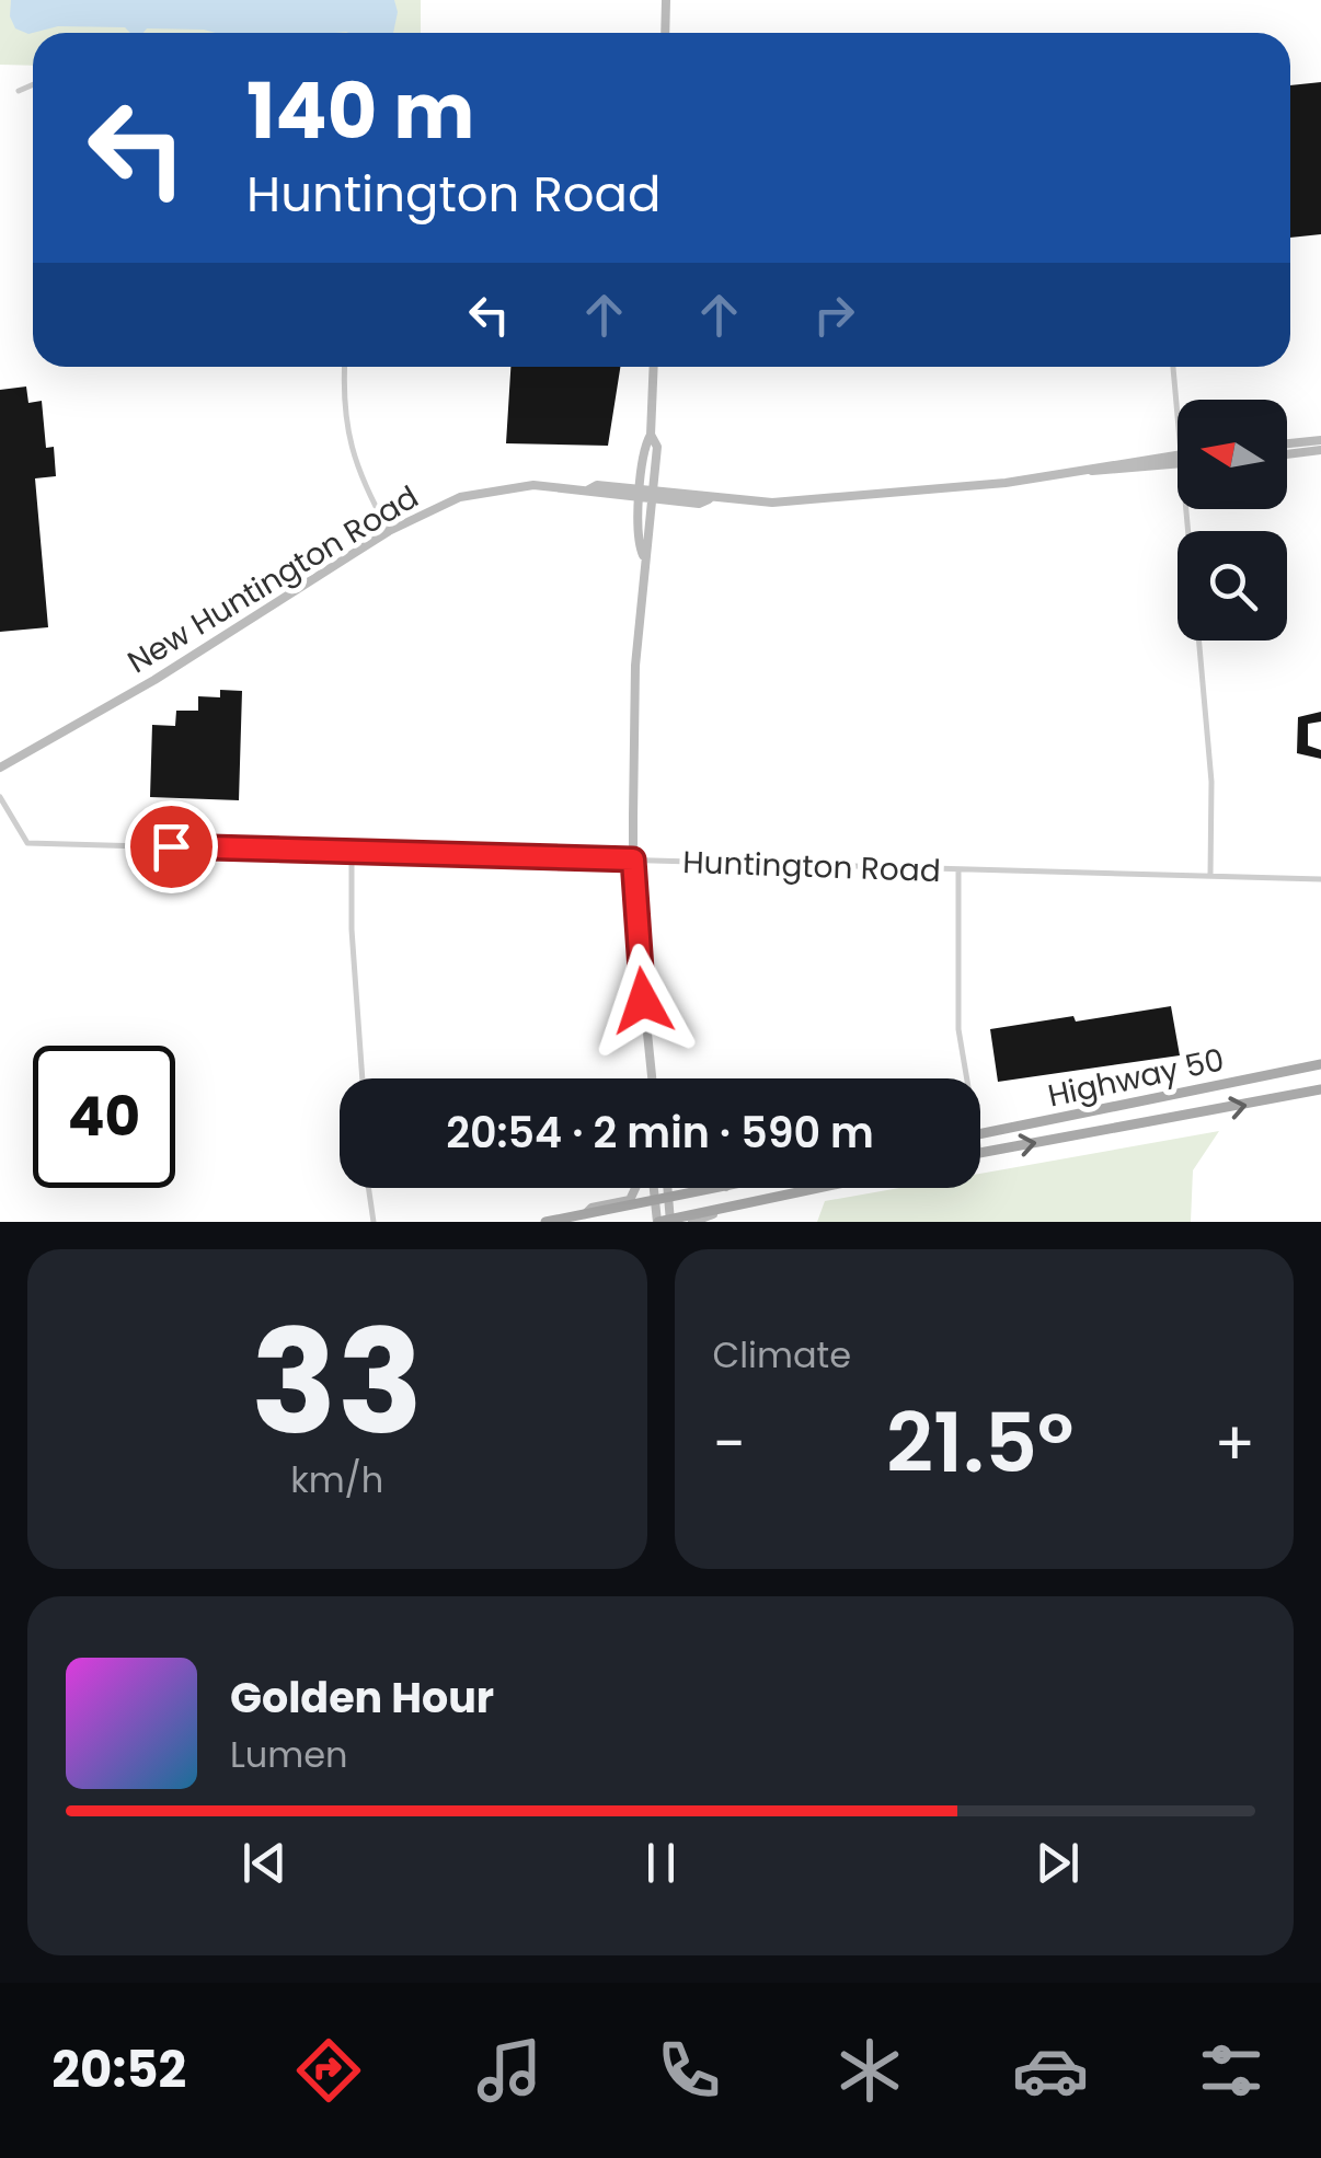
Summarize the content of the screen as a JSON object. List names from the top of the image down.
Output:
{
  "streets": {
    "main road": ["Highway 50"],
    "street": ["New Huntington Road", "Huntington Road"]
  },
  "north": "left",
  "page": {
    "turn": ["140 m", "Huntington Road"],
    "limit": "40",
    "trip": "20:54 · 2 min · 590 m",
    "tile": [
      ["33", "km/h"],
      "Climate"
    ],
    "heat": ["−", "21.5°", "+"],
    "song": ["Golden Hour", "Lumen"],
    "tabs": "20:52"
  }
}
